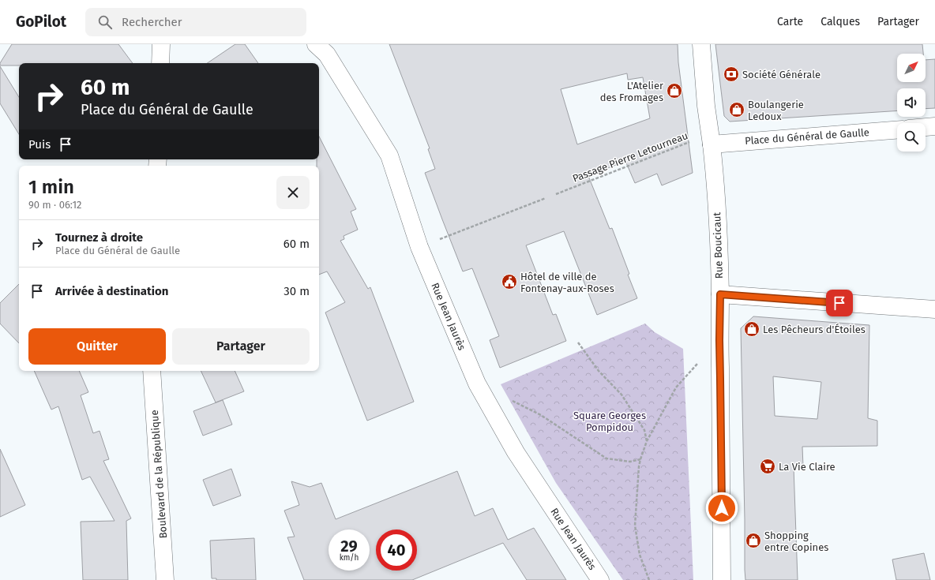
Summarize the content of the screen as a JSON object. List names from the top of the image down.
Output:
{
  "streets": {
    "street": [
      "Place du Général de Gaulle",
      "Rue Boucicaut",
      "Rue Jean Jaurès",
      "Boulevard de la République"
    ],
    "path": ["Passage Pierre Letourneau"]
  },
  "crossings": [
    ["Place du Général de Gaulle", "Passage Pierre Letourneau"],
    ["Place du Général de Gaulle", "Rue Boucicaut"],
    ["Passage Pierre Letourneau", "Rue Boucicaut"]
  ],
  "parks": ["Square Georges Pompidou"],
  "places": {
    "bank": ["Société Générale"],
    "shop": [
      "L'Atelier des Fromages",
      "Boulangerie Ledoux",
      "Les Pêcheurs d'Étoiles",
      "Shopping entre Copines"
    ],
    "public building": ["Hôtel de ville de Fontenay-aux-Roses"],
    "supermarket": ["La Vie Claire"]
  },
  "north": "top right",
  "page": {
    "header": "GoPilot",
    "search": "Rechercher",
    "nav": ["Carte", "Calques", "Partager"],
    "turn": ["60 m", "Place du Général de Gaulle"],
    "then": "Puis",
    "heading": ["1 min", "90 m · 06:12"],
    "list": [
      {
        "name": "Tournez à droite",
        "note": "Place du Général de Gaulle",
        "value": "60 m"
      },
      {
        "name": "Arrivée à destination",
        "value": "30 m"
      }
    ],
    "buttons": ["Quitter", "Partager"],
    "speed": "29 km/h",
    "limit": "40"
  }
}
